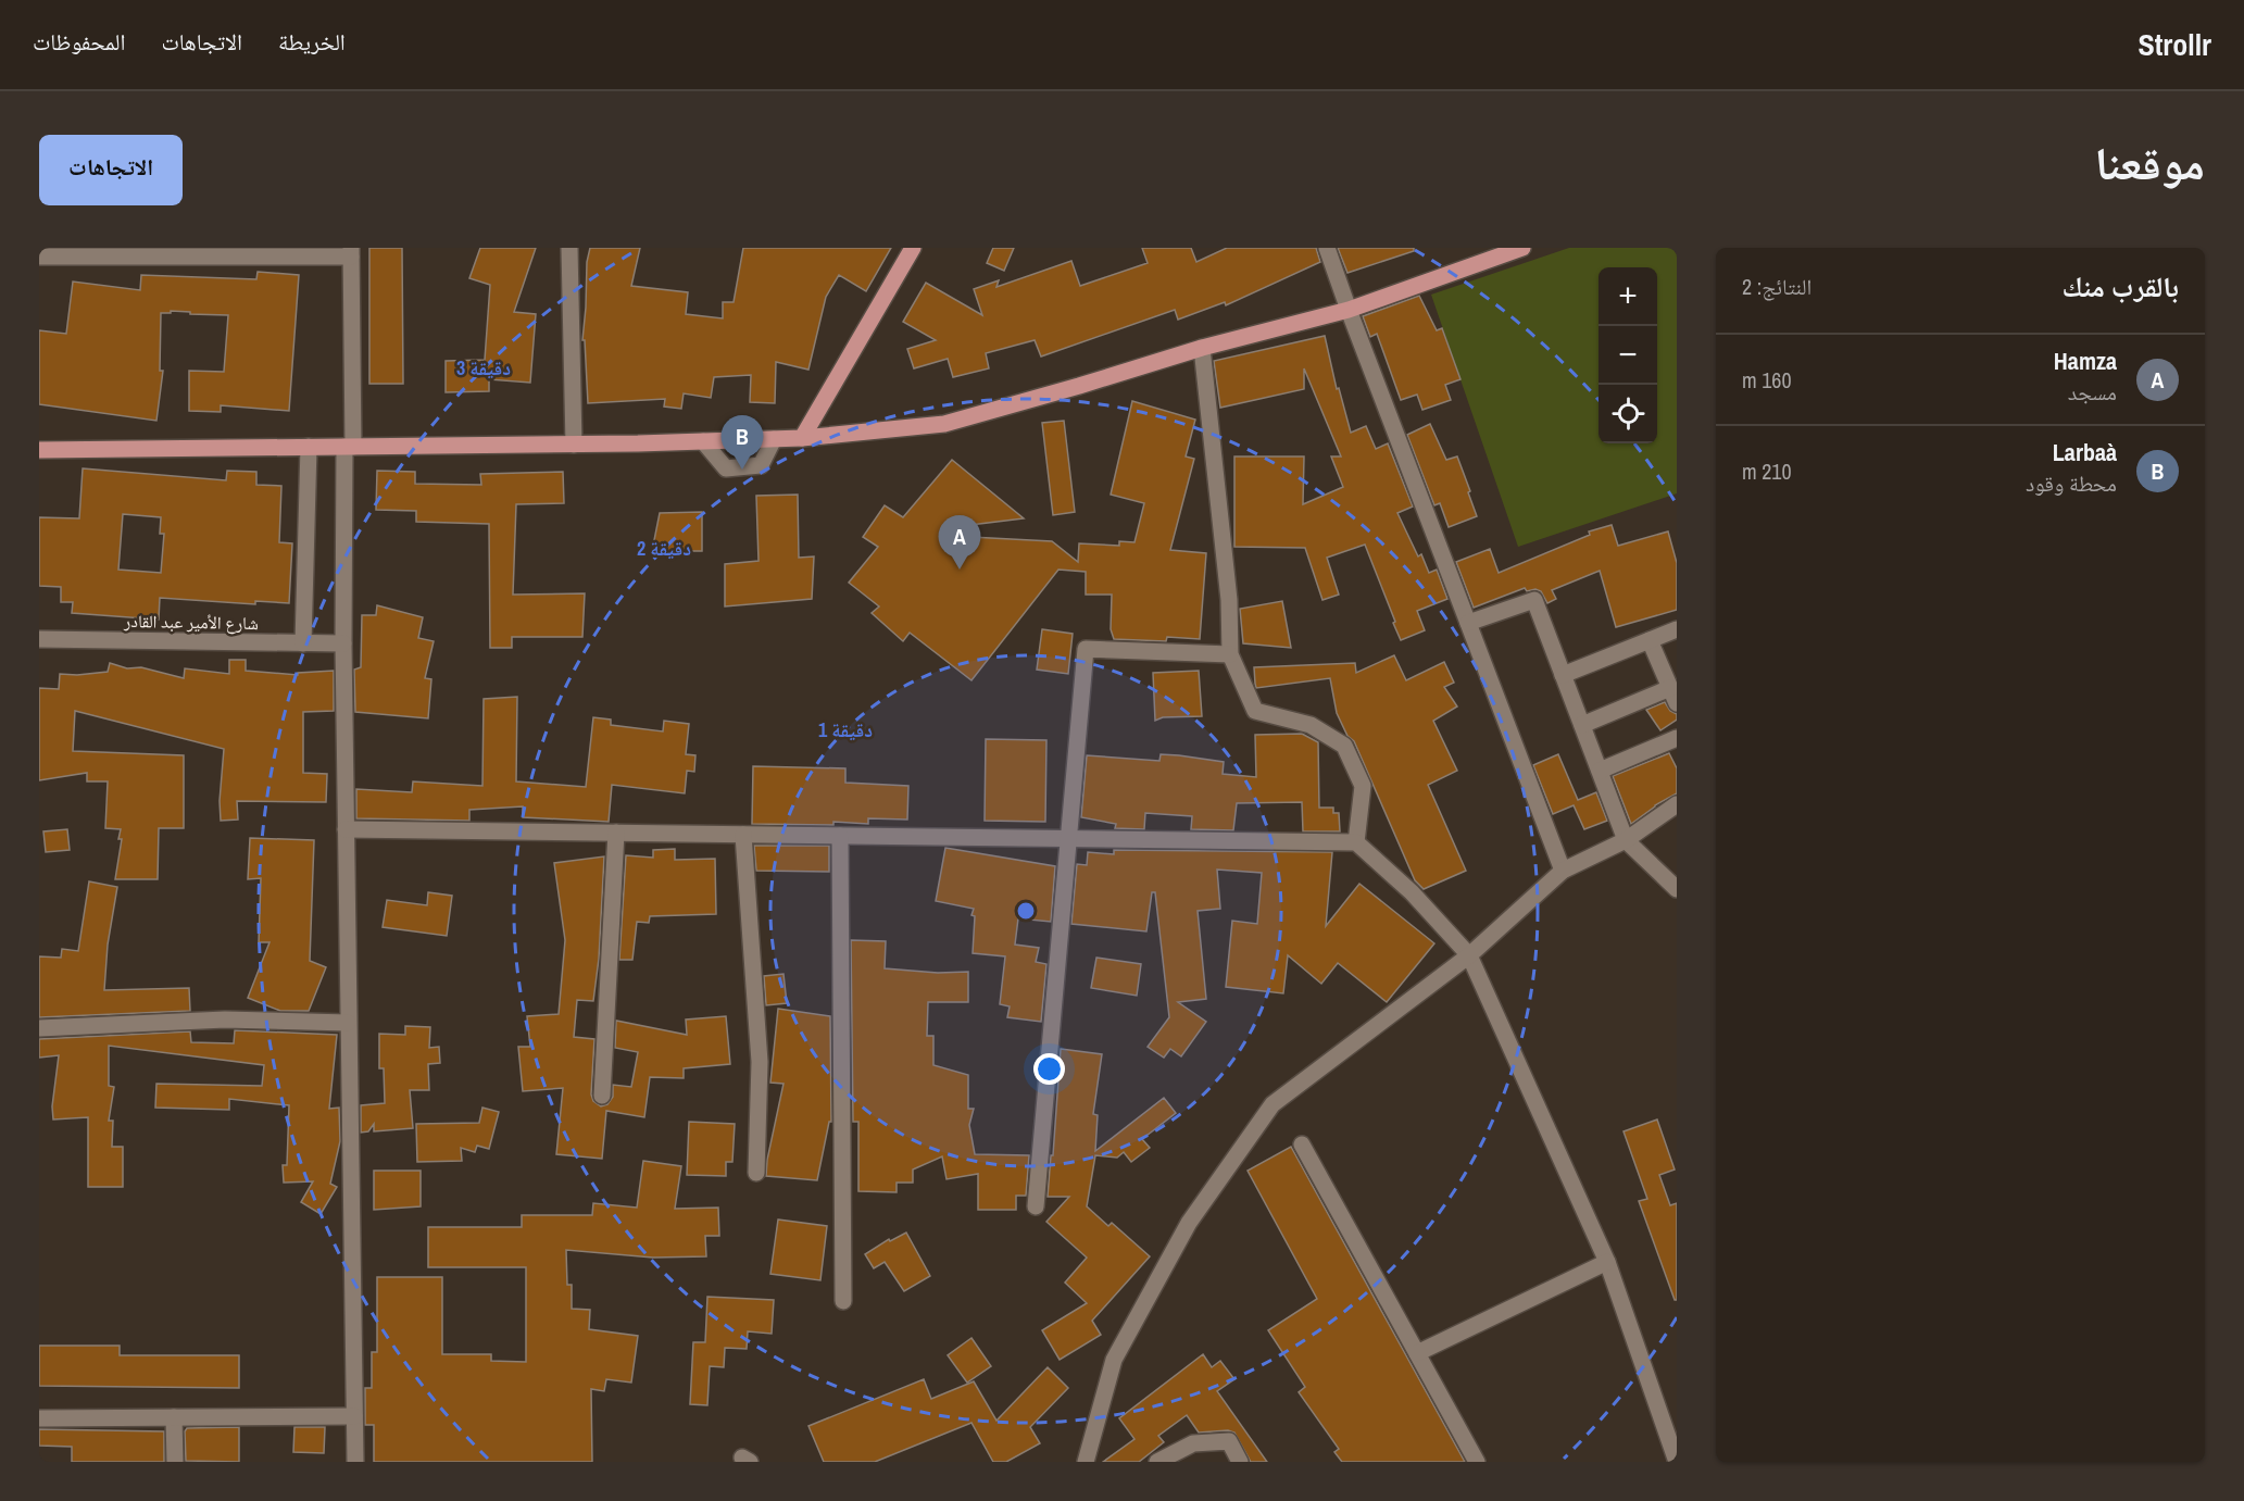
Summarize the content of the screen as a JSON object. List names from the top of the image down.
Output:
{
  "streets": {
    "street": ["شارع الأمير عبد القادر"]
  },
  "page": {
    "header": "Strollr",
    "nav": ["الخريطة", "الاتجاهات", "المحفوظات"],
    "title": "موقعنا",
    "buttons": "الاتجاهات",
    "heading": ["بالقرب منك", "النتائج: 2"],
    "map_buttons": ["+", "−"],
    "list": [
      {
        "mark": "A",
        "name": "Hamza",
        "note": "مسجد",
        "value": "160 m"
      },
      {
        "mark": "B",
        "name": "Larbaà",
        "note": "محطة وقود",
        "value": "210 m"
      }
    ],
    "pins": ["B", "A"]
  },
  "rings": ["3 دقيقة", "2 دقيقة", "1 دقيقة"]
}
